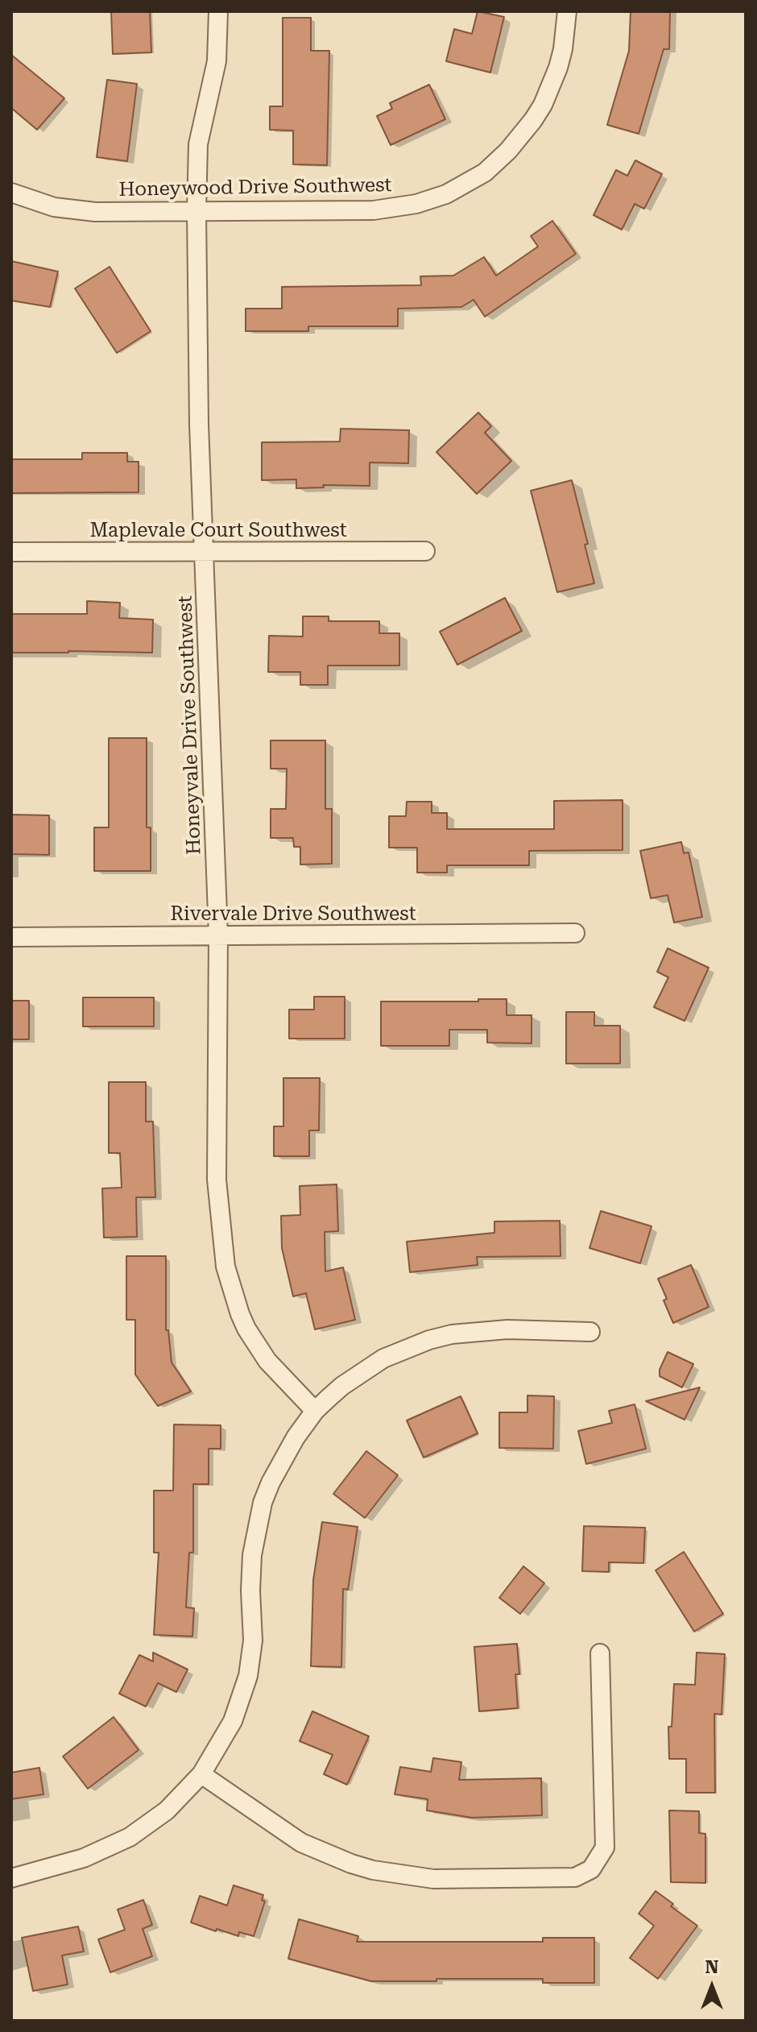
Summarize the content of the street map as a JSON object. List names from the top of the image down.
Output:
{
  "streets": {
    "street": [
      "Honeywood Drive Southwest",
      "Maplevale Court Southwest",
      "Honeyvale Drive Southwest",
      "Rivervale Drive Southwest"
    ]
  },
  "crossings": [
    ["Honeywood Drive Southwest", "Honeyvale Drive Southwest"],
    ["Maplevale Court Southwest", "Honeyvale Drive Southwest"],
    ["Honeyvale Drive Southwest", "Rivervale Drive Southwest"]
  ],
  "north": "top"
}
